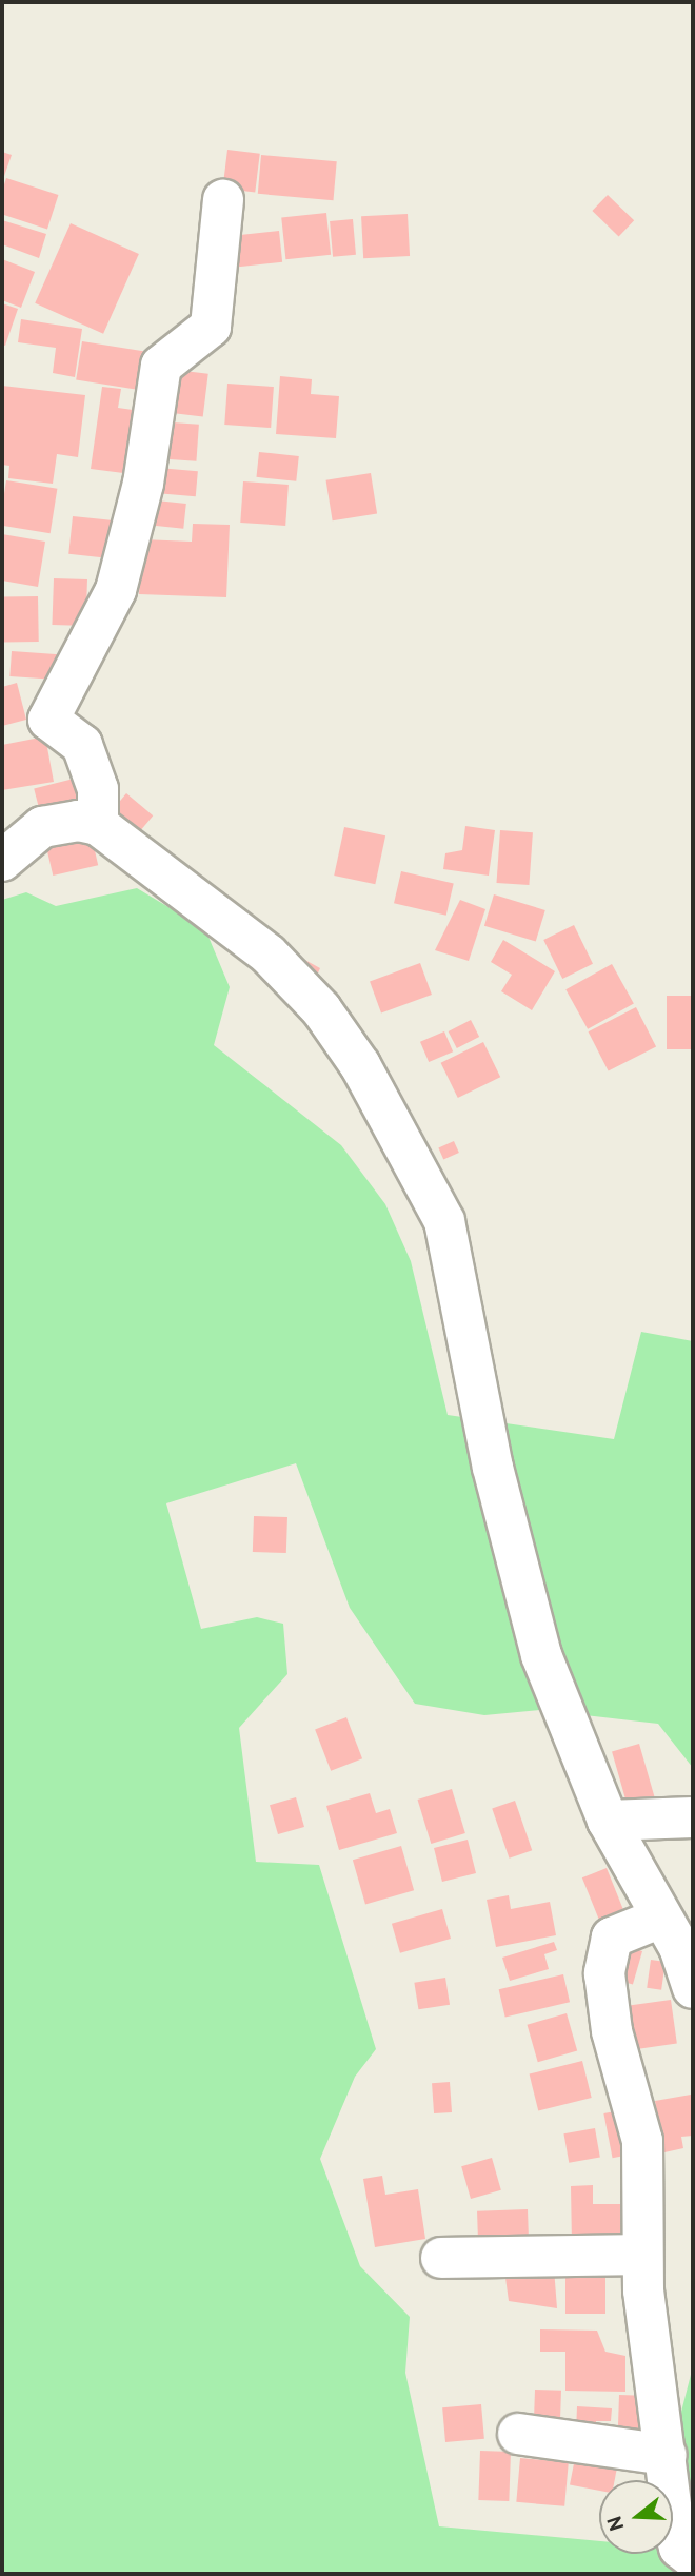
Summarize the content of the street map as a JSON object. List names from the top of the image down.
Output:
{
  "north": "left"
}
